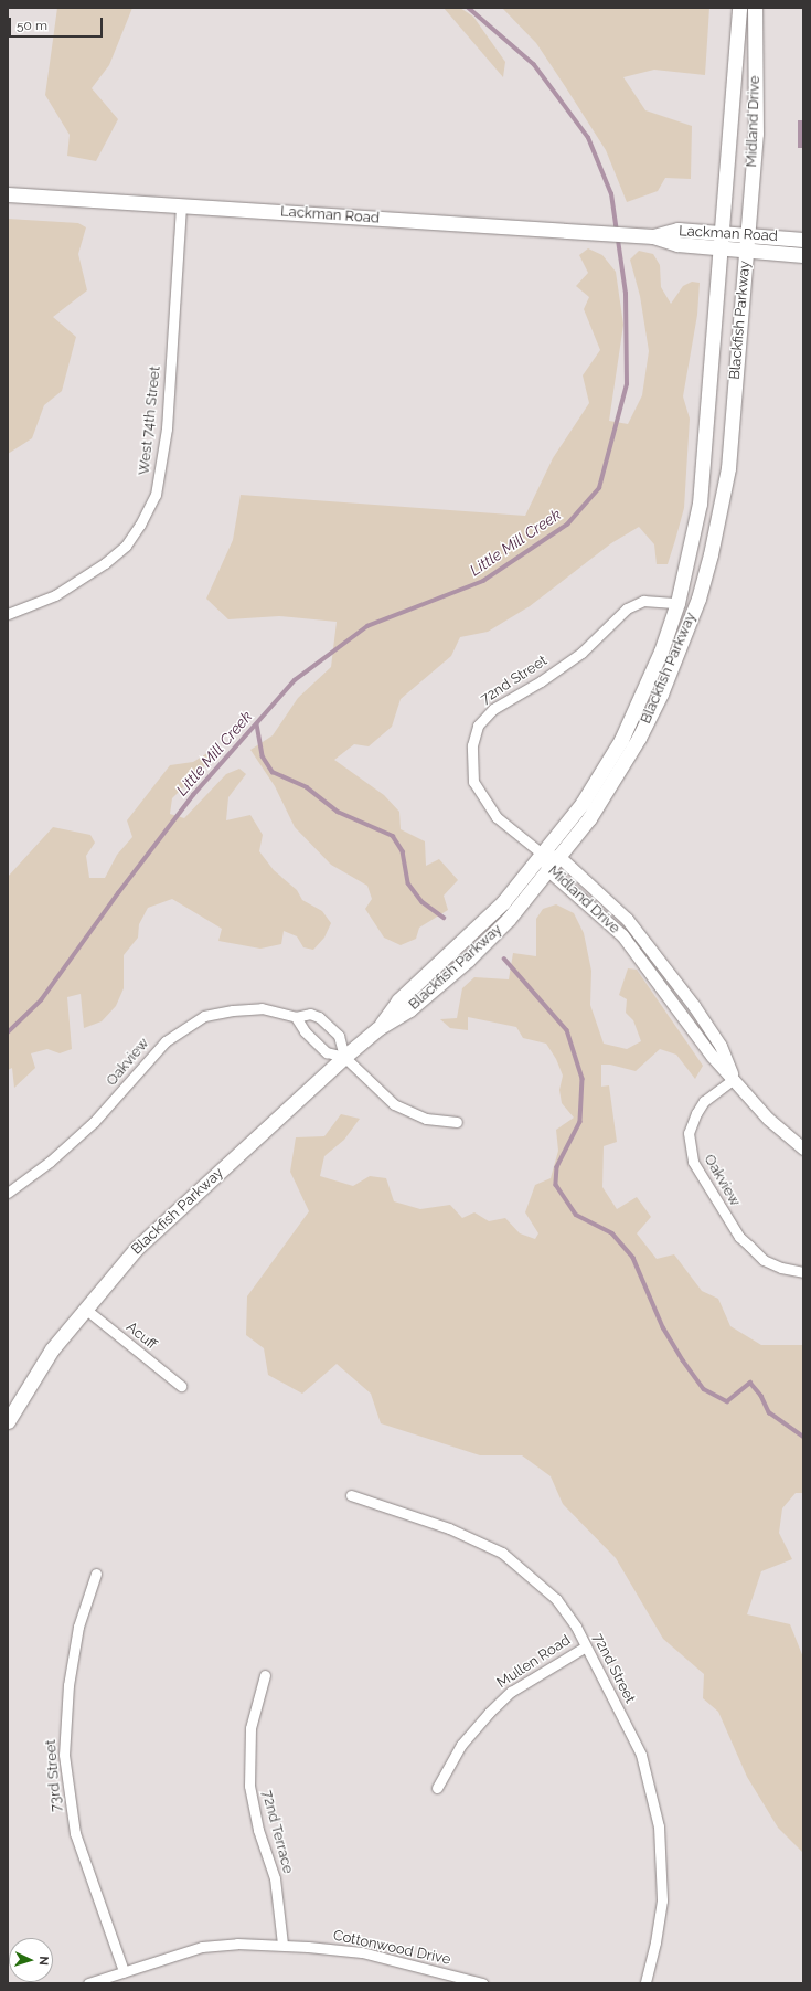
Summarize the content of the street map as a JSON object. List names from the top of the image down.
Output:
{
  "streets": {
    "main road": ["Midland Drive", "Lackman Road", "Blackfish Parkway"],
    "street": [
      "West 74th Street",
      "72nd Street",
      "Oakview",
      "Acuff",
      "Mullen Road",
      "73rd Street",
      "72nd Terrace",
      "Cottonwood Drive"
    ]
  },
  "crossings": [
    ["Midland Drive", "Lackman Road"],
    ["Midland Drive", "Blackfish Parkway"],
    ["Midland Drive", "72nd Street"],
    ["Midland Drive", "Oakview"],
    ["Lackman Road", "Blackfish Parkway"],
    ["Lackman Road", "West 74th Street"],
    ["Blackfish Parkway", "72nd Street"],
    ["Blackfish Parkway", "Oakview"],
    ["Blackfish Parkway", "Acuff"],
    ["72nd Street", "Mullen Road"],
    ["73rd Street", "Cottonwood Drive"],
    ["72nd Terrace", "Cottonwood Drive"]
  ],
  "water": ["Little Mill Creek"],
  "scale_bar": "50 m",
  "north": "right"
}
